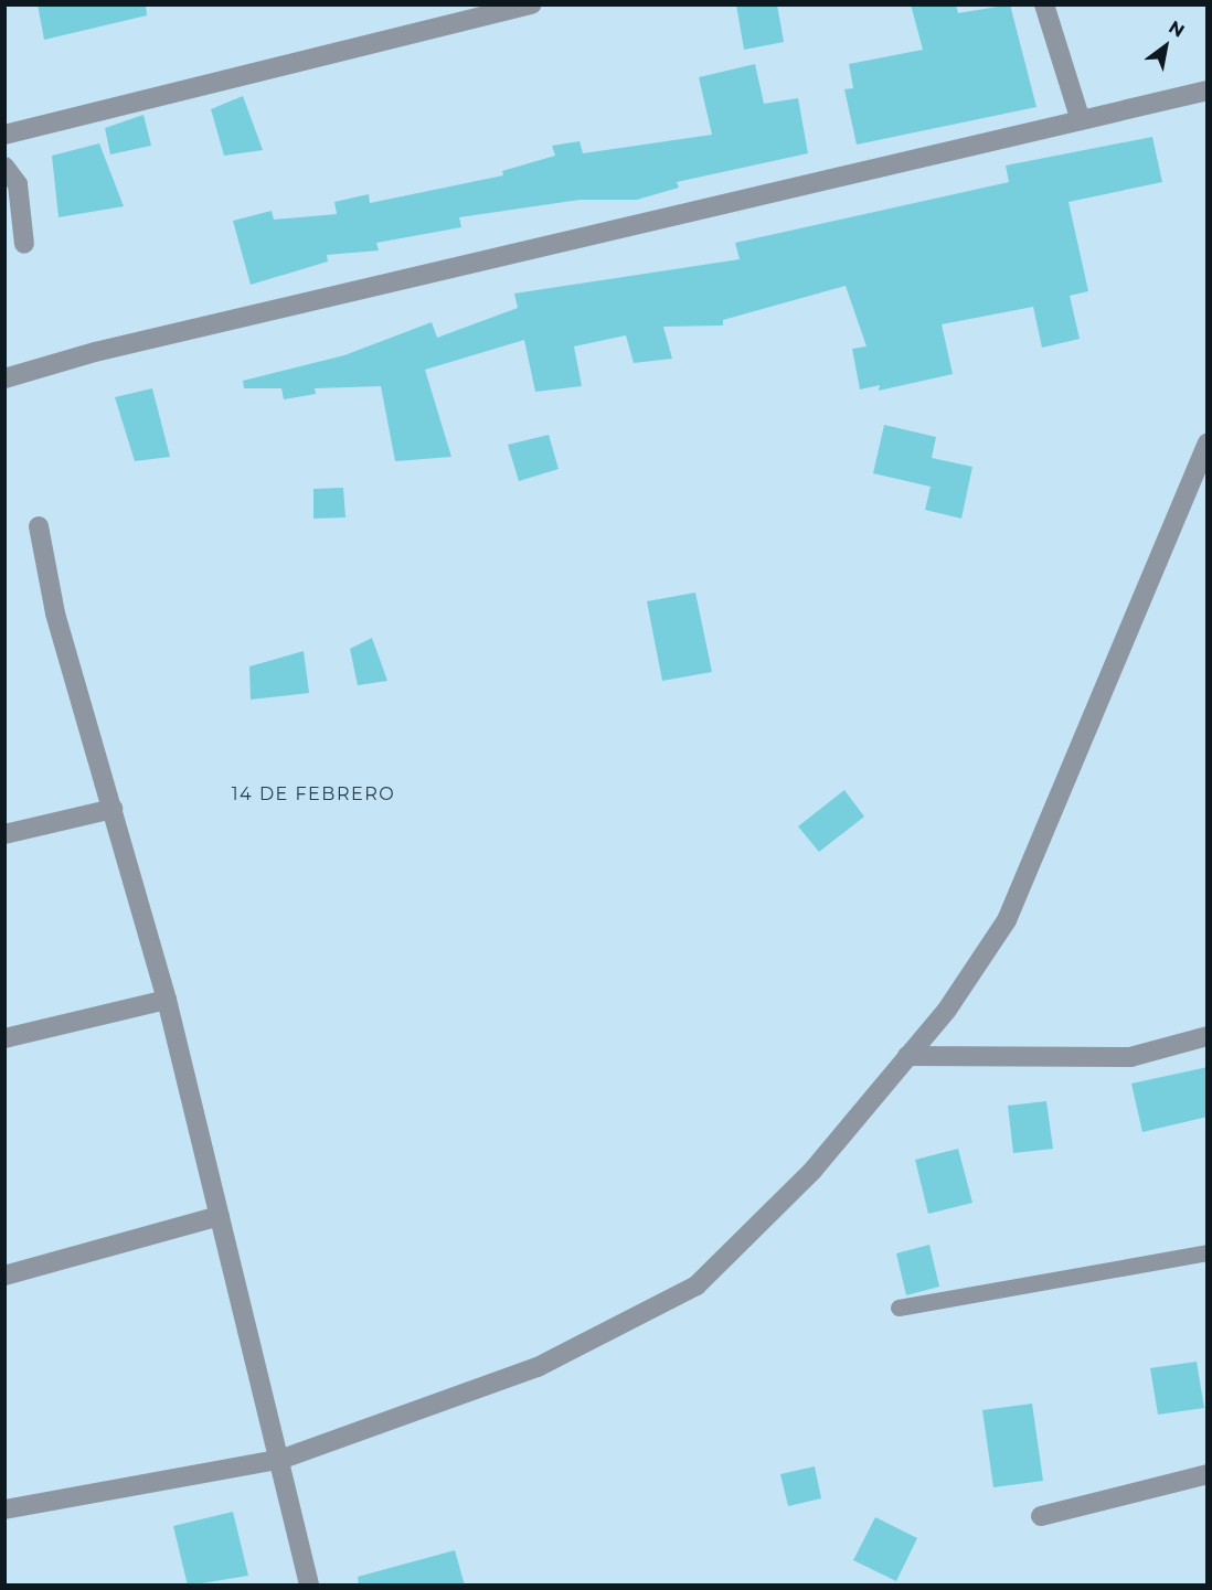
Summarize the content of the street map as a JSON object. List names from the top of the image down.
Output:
{
  "districts": ["14 DE FEBRERO"],
  "north": "top right"
}
